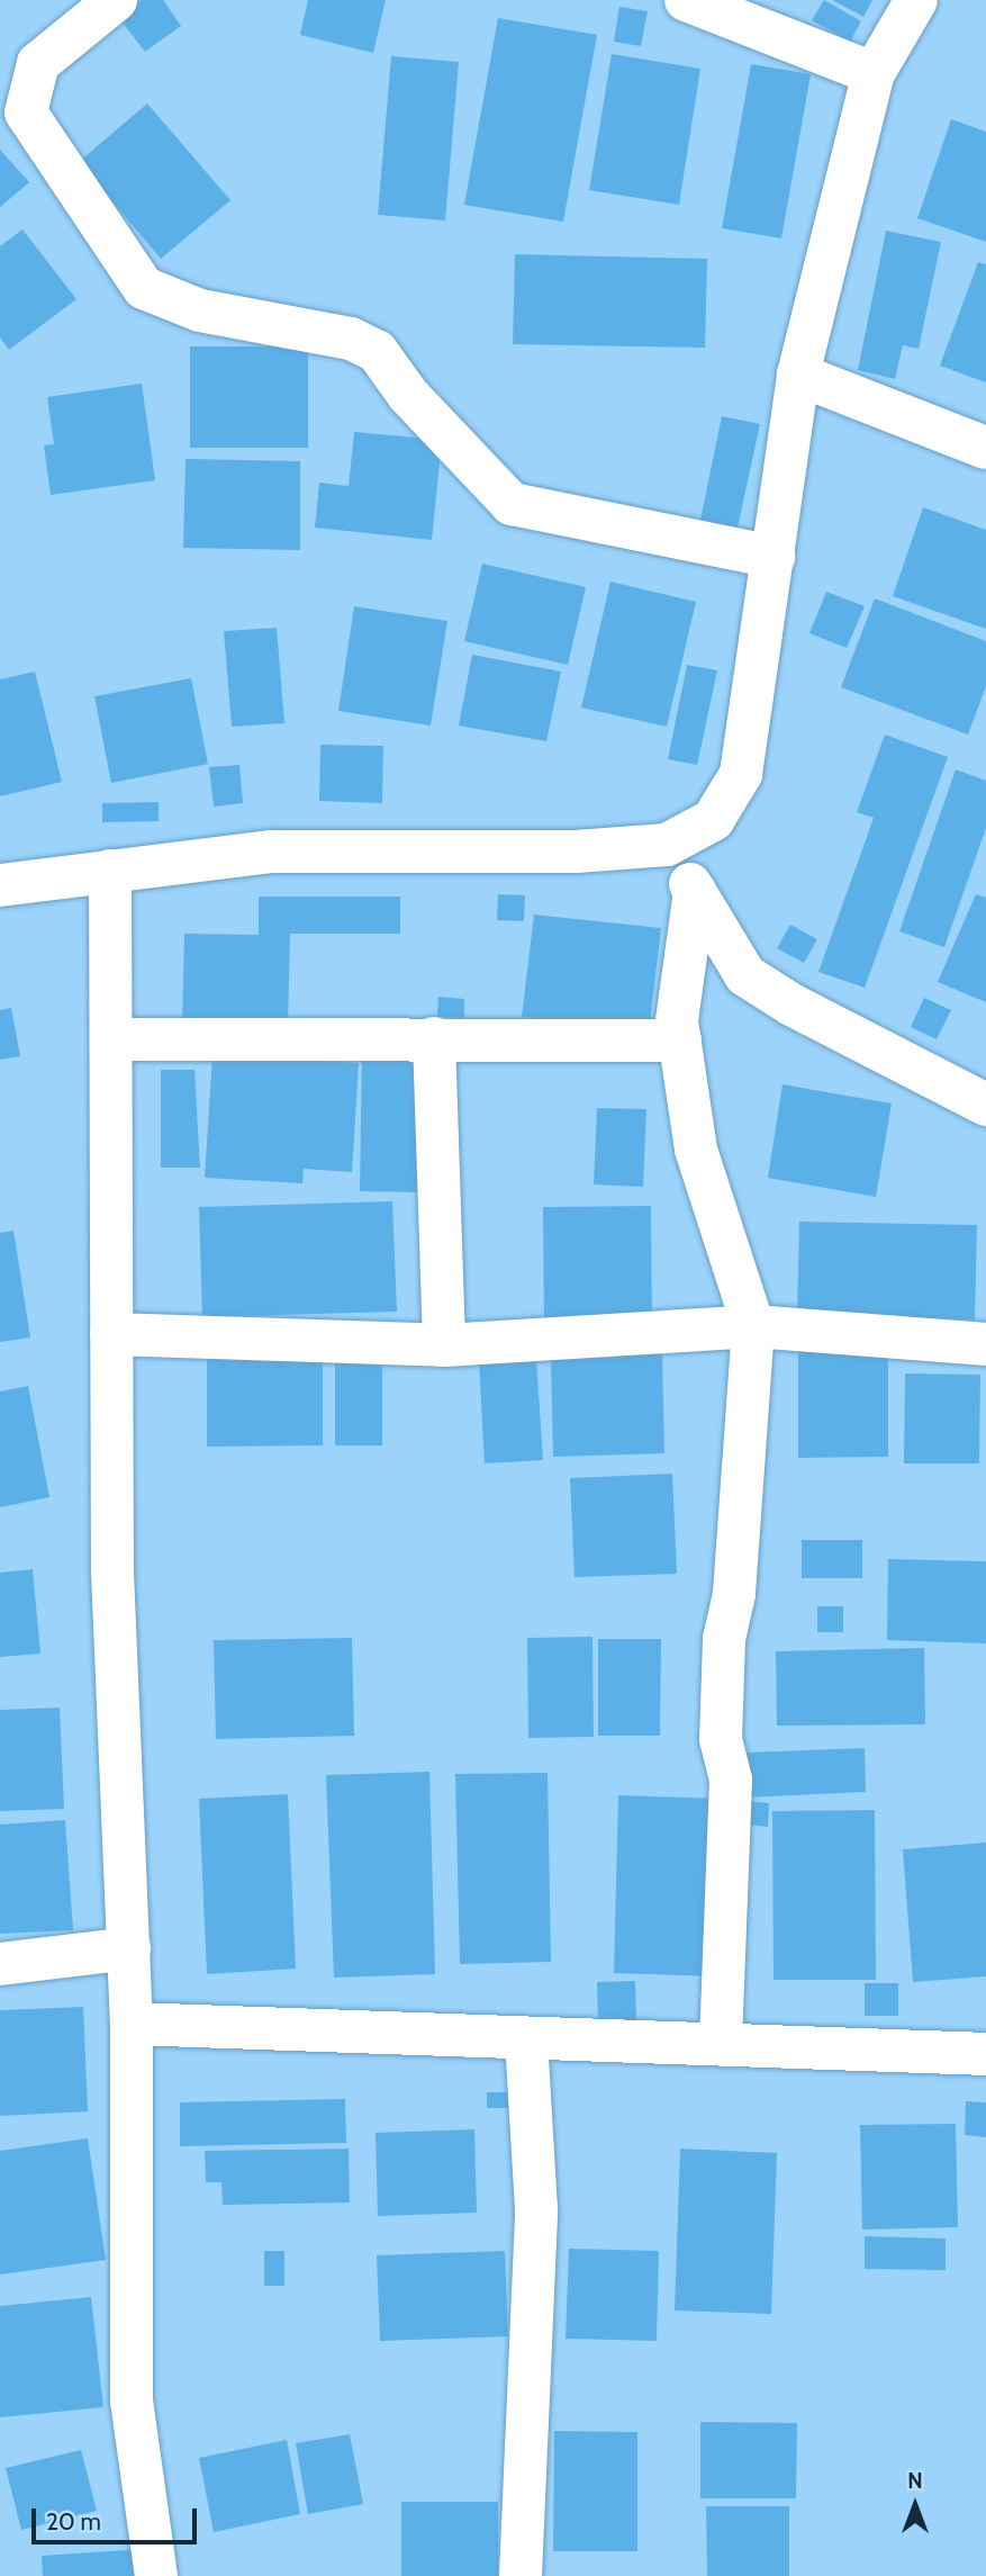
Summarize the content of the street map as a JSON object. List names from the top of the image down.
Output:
{
  "scale_bar": "20 m",
  "north": "top"
}
